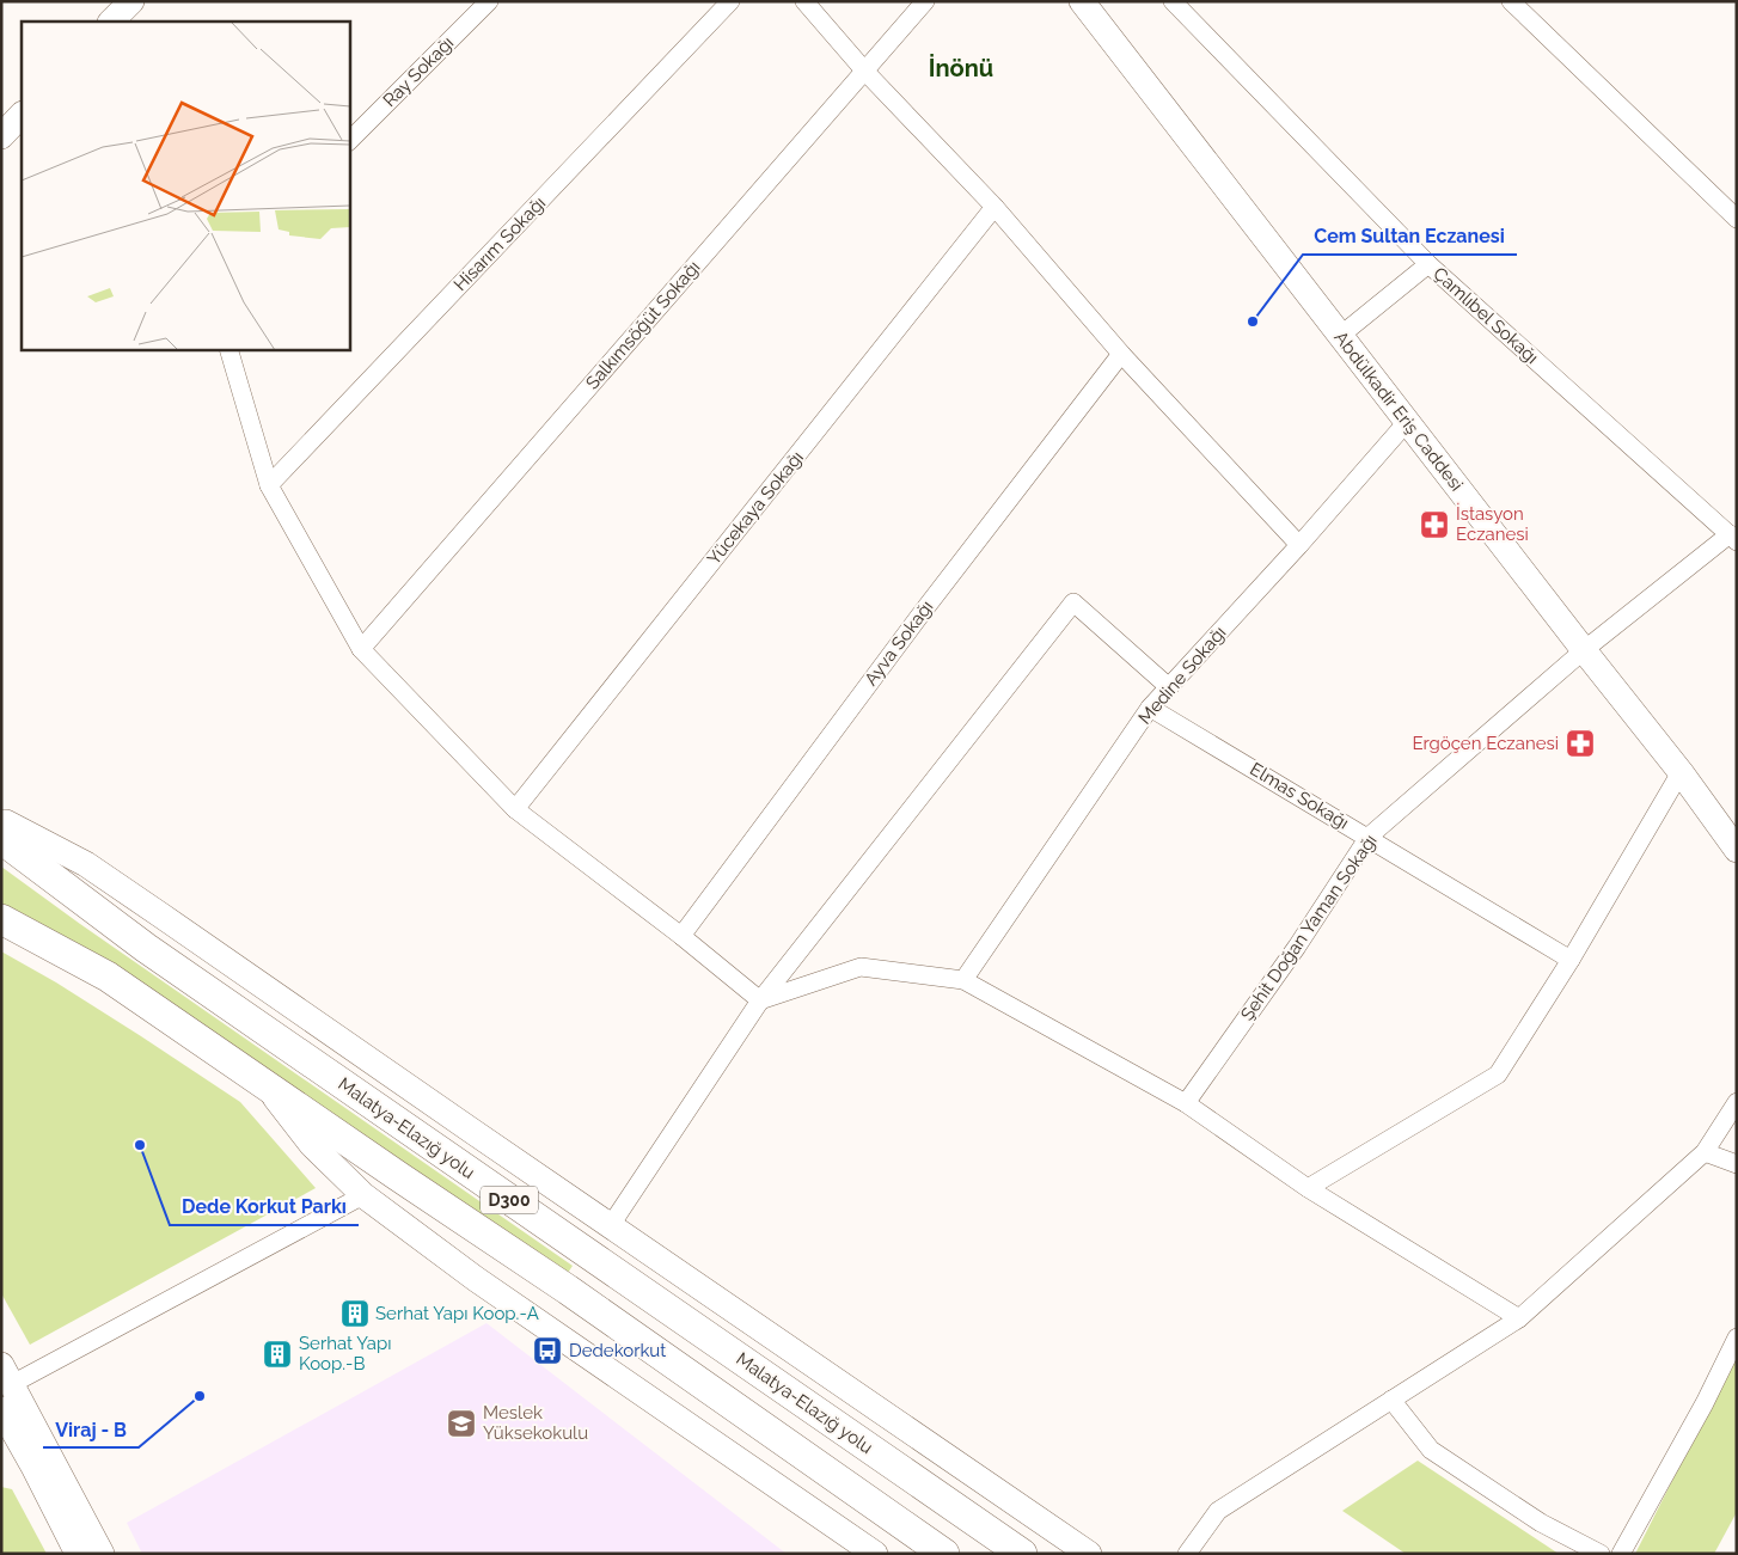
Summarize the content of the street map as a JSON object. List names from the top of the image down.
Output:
{
  "streets": {
    "highway": ["Malatya-Elazığ yolu", "D300"],
    "main road": ["Abdülkadir Eriş Caddesi"],
    "street": [
      "Ray Sokağı",
      "Hisarım Sokağı",
      "Çamlıbel Sokağı",
      "Salkımsöğüt Sokağı",
      "Yücekaya Sokağı",
      "Ayva Sokağı",
      "Medine Sokağı",
      "Elmas Sokağı",
      "Şehit Doğan Yaman Sokağı"
    ]
  },
  "crossings": [
    ["Çamlıbel Sokağı", "Şehit Doğan Yaman Sokağı"],
    ["Abdülkadir Eriş Caddesi", "Medine Sokağı"],
    ["Abdülkadir Eriş Caddesi", "Şehit Doğan Yaman Sokağı"],
    ["Medine Sokağı", "Elmas Sokağı"],
    ["Elmas Sokağı", "Şehit Doğan Yaman Sokağı"]
  ],
  "districts": ["İnönü"],
  "places": {
    "other": ["Cem Sultan Eczanesi", "Dede Korkut Parkı", "Viraj - B"],
    "pharmacy": ["İstasyon Eczanesi", "Ergöçen Eczanesi"],
    "building": ["Serhat Yapı Koop.-A", "Serhat Yapı Koop.-B"],
    "bus stop": ["Dedekorkut"],
    "school or university": ["Meslek Yüksekokulu"]
  }
}
